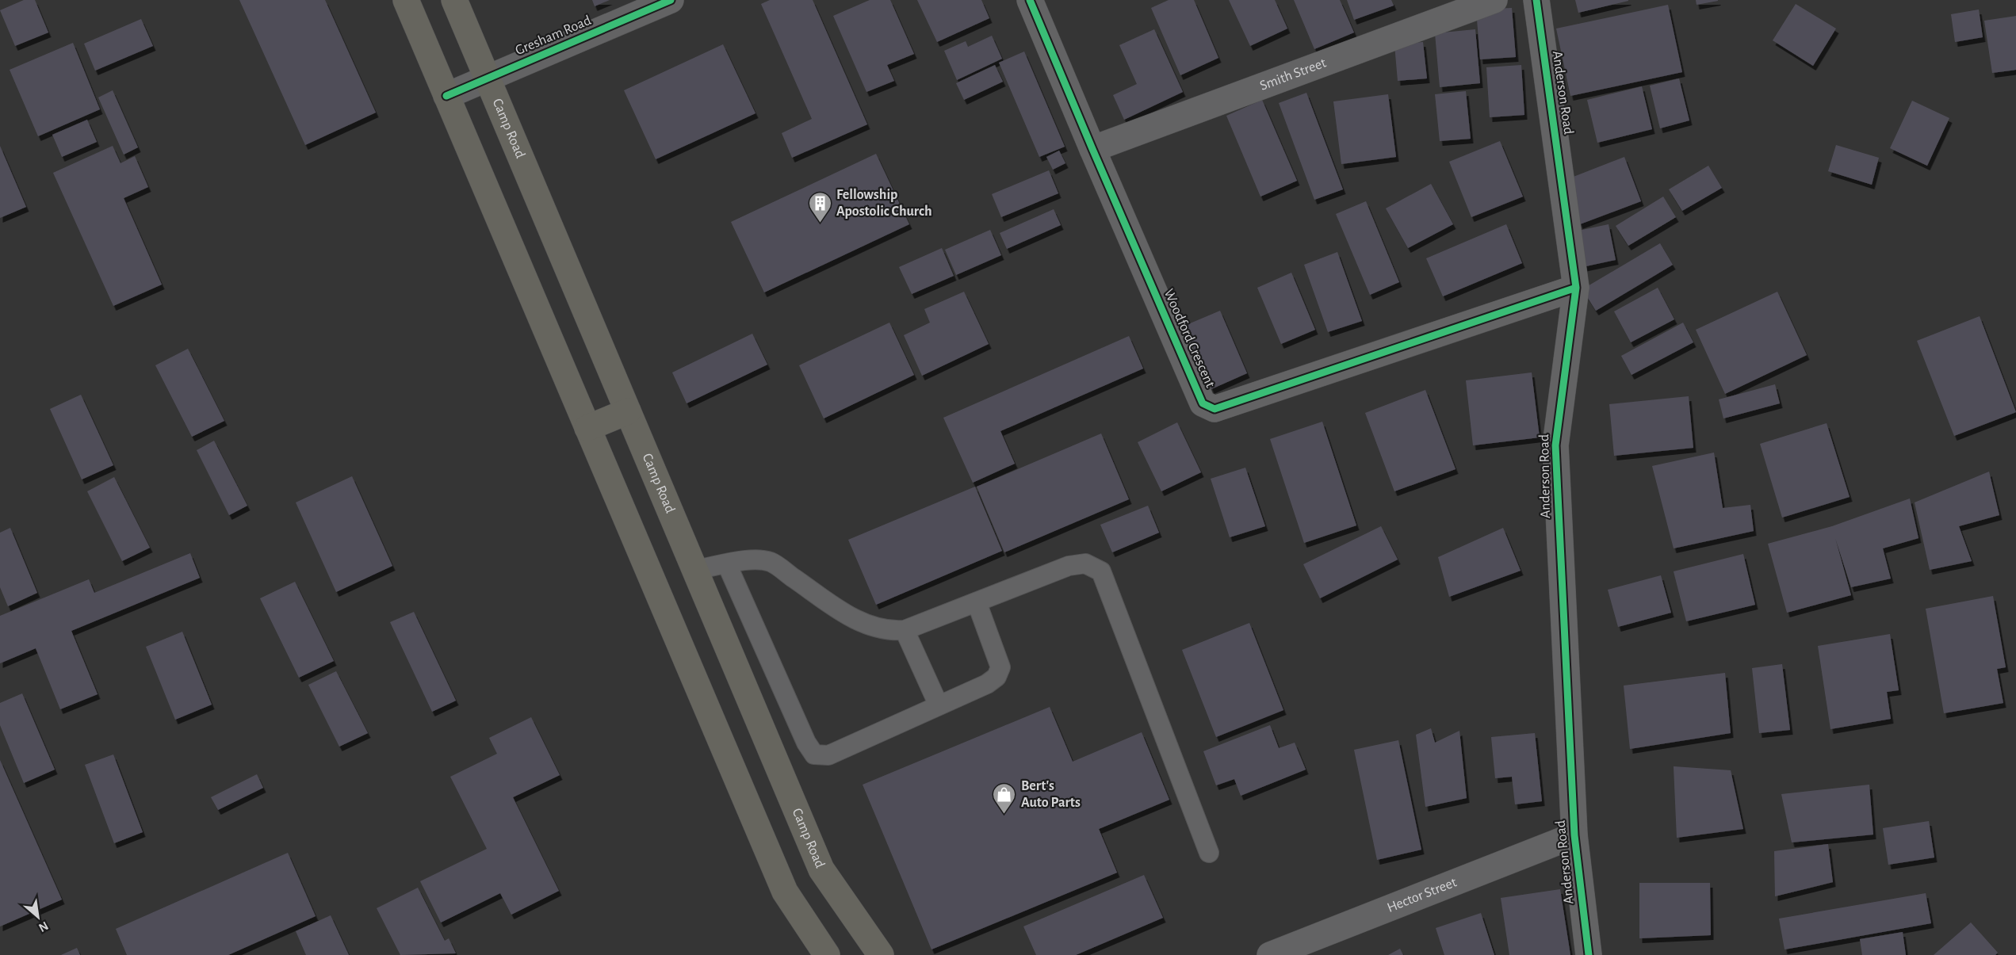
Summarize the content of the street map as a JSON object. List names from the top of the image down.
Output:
{
  "streets": {
    "main road": ["Camp Road"],
    "street": [
      "Gresham Road",
      "Smith Street",
      "Anderson Road",
      "Woodford Crescent",
      "Hector Street"
    ]
  },
  "crossings": [
    ["Gresham Road", "Camp Road"],
    ["Smith Street", "Woodford Crescent"],
    ["Anderson Road", "Woodford Crescent"],
    ["Anderson Road", "Hector Street"]
  ],
  "places": {
    "building": ["Fellowship Apostolic Church"],
    "shop": ["Bert's Auto Parts"]
  },
  "north": "bottom right"
}
